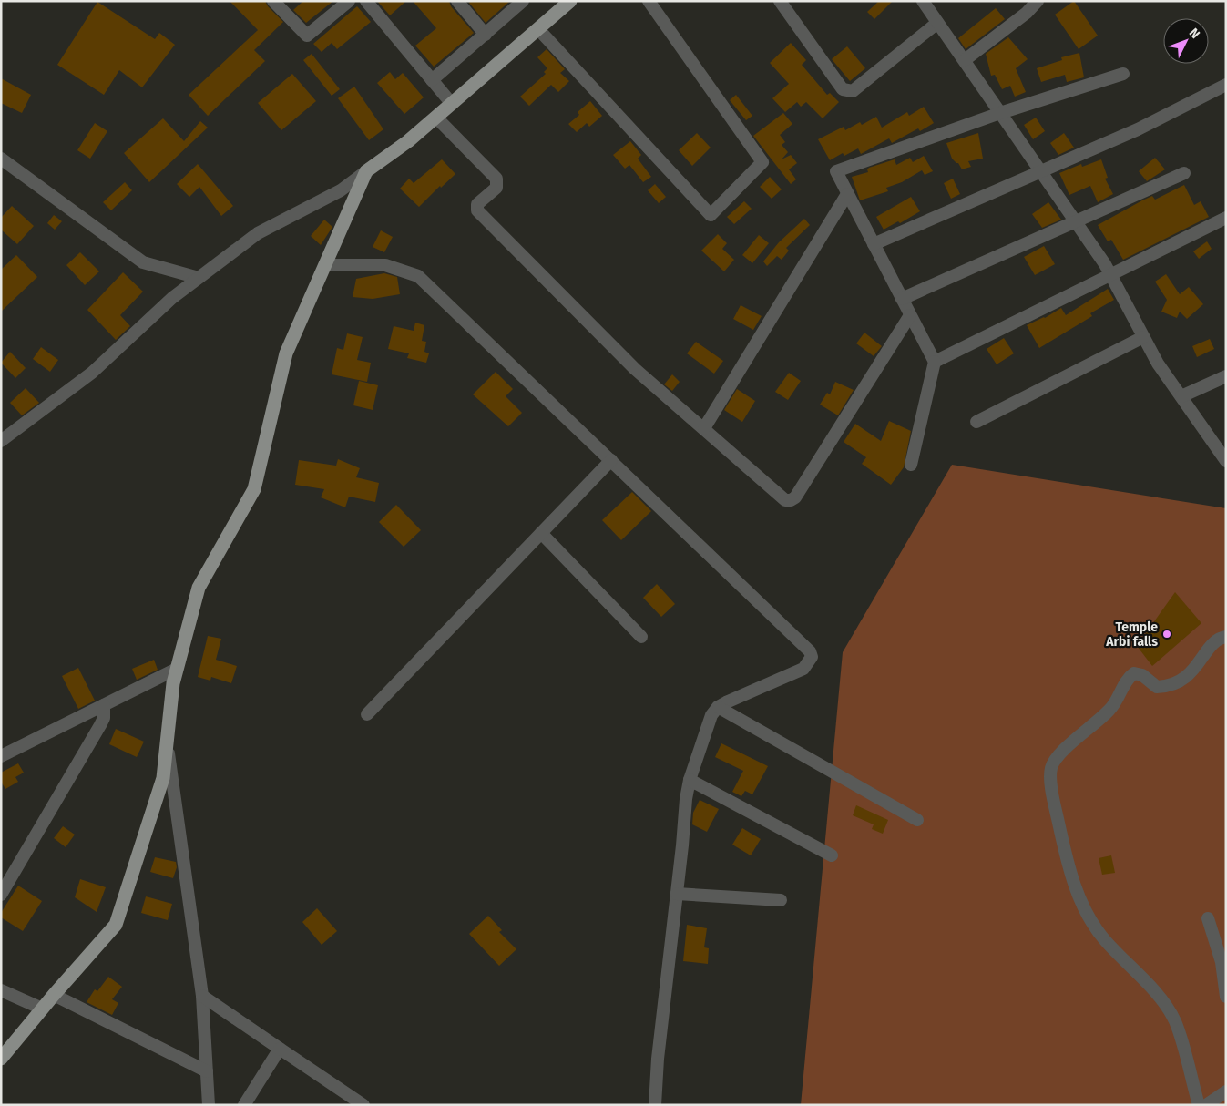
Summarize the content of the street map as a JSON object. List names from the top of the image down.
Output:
{
  "places": ["Temple Arbi falls"],
  "north": "top right"
}
